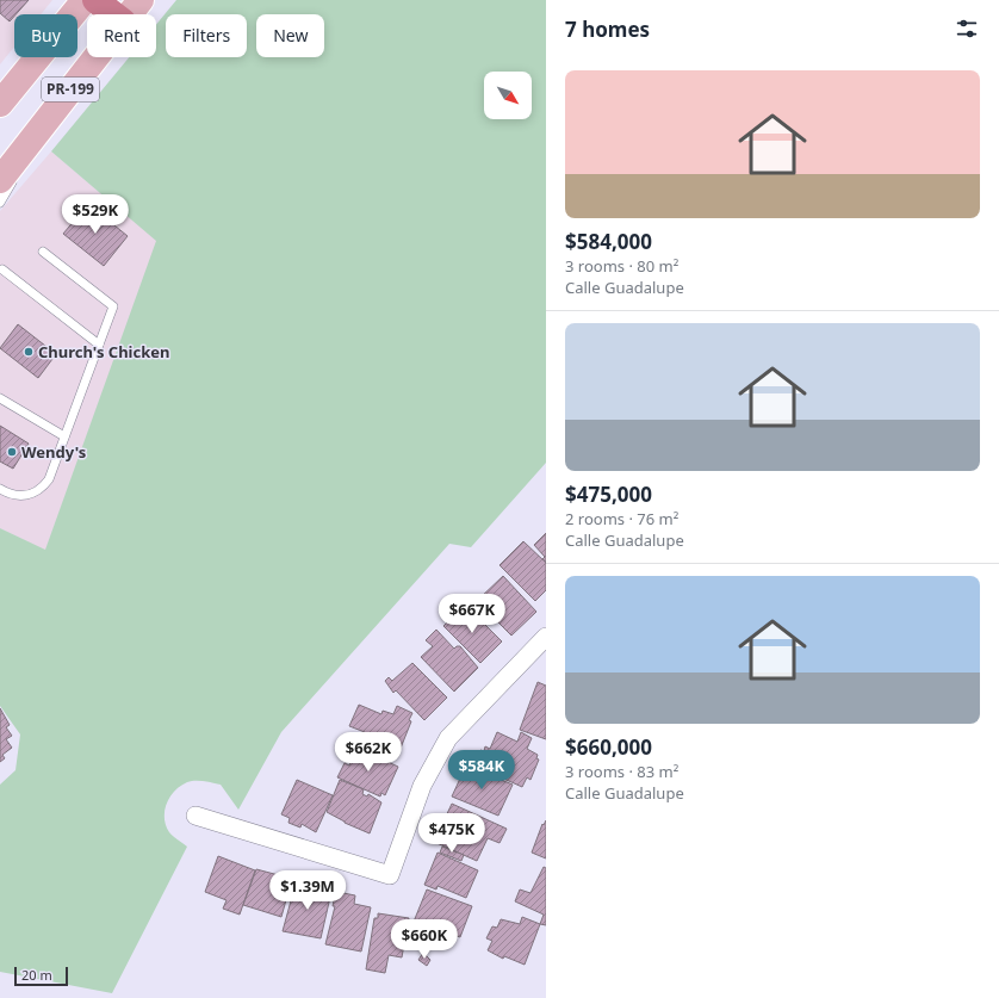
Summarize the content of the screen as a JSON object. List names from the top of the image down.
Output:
{
  "streets": {
    "main road": ["PR-199"]
  },
  "places": ["Church's Chicken", "Wendy's"],
  "scale_bar": "20 m",
  "north": "bottom right",
  "page": {
    "heading": "7 homes",
    "chip": [
      "Buy",
      "Rent",
      "Filters",
      "New"
    ],
    "list": [
      {
        "name": "$584,000",
        "note": "3 rooms · 80 m² · Calle Guadalupe"
      },
      {
        "name": "$475,000",
        "note": "2 rooms · 76 m² · Calle Guadalupe"
      },
      {
        "name": "$660,000",
        "note": "3 rooms · 83 m² · Calle Guadalupe"
      }
    ],
    "price": [
      "$529K",
      "$667K",
      "$662K",
      "$584K",
      "$475K",
      "$1.39M",
      "$660K"
    ],
    "scale": "20 m"
  }
}
